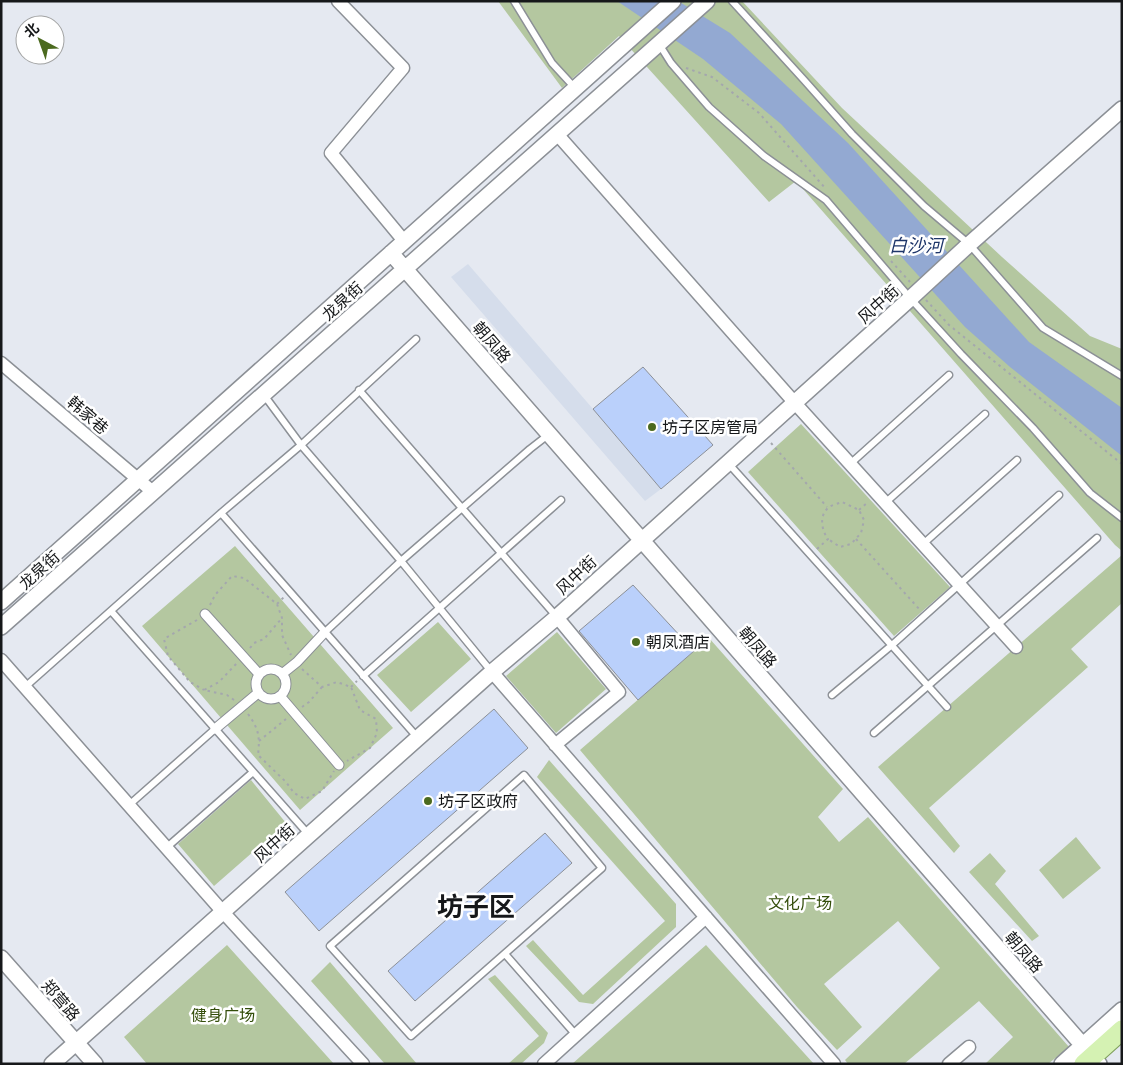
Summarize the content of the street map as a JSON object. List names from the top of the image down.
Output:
{
  "streets": {
    "street": [
      "龙泉街",
      "风中街",
      "朝凤路",
      "韩家巷",
      "郑营路"
    ]
  },
  "crossings": [
    ["龙泉街", "朝凤路"],
    ["龙泉街", "韩家巷"],
    ["风中街", "朝凤路"],
    ["风中街", "郑营路"]
  ],
  "districts": ["坊子区"],
  "water": ["白沙河"],
  "parks": ["文化广场", "健身广场"],
  "places": ["坊子区房管局", "朝凤酒店", "坊子区政府"],
  "north": "top left"
}
